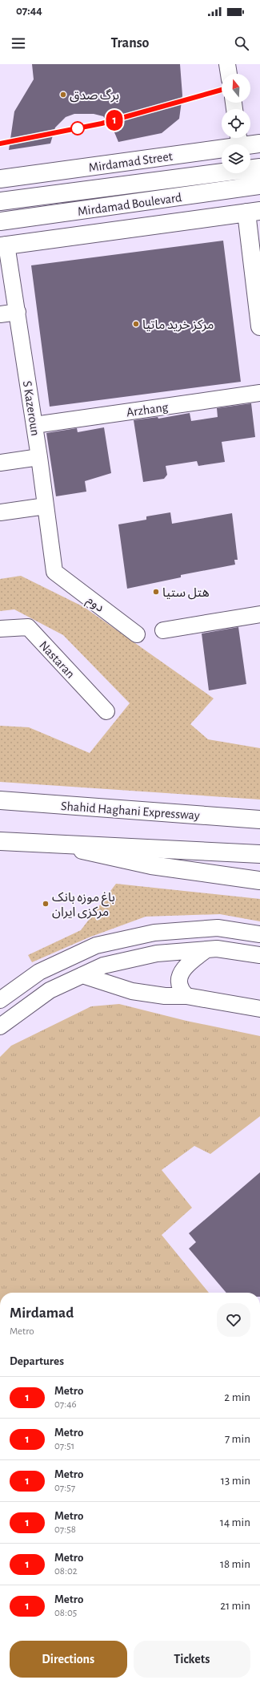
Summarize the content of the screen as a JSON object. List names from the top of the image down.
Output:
{
  "streets": {
    "main road": ["Mirdamad Street", "Mirdamad Boulevard", "Shahid Haghani Expressway"],
    "street": [
      "S Kazeroun",
      "Arzhang",
      "دوم",
      "Nastaran"
    ]
  },
  "crossings": [
    ["S Kazeroun", "Arzhang"],
    ["S Kazeroun", "دوم"]
  ],
  "places": [
    "برگ صدق",
    "مرکز خرید ماتیا",
    "هتل ستیا",
    "باغ موزه بانک مرکزی ایران"
  ],
  "lines": ["metro line 1"],
  "north": "top",
  "page": {
    "status": "07:44",
    "header": "Transo",
    "on_map": "1",
    "heading": [
      ["Mirdamad", "Metro"],
      "Departures"
    ],
    "list": [
      {
        "mark": "1",
        "name": "Metro",
        "note": "07:46",
        "value": "2 min"
      },
      {
        "mark": "1",
        "name": "Metro",
        "note": "07:51",
        "value": "7 min"
      },
      {
        "mark": "1",
        "name": "Metro",
        "note": "07:57",
        "value": "13 min"
      },
      {
        "mark": "1",
        "name": "Metro",
        "note": "07:58",
        "value": "14 min"
      },
      {
        "mark": "1",
        "name": "Metro",
        "note": "08:02",
        "value": "18 min"
      },
      {
        "mark": "1",
        "name": "Metro",
        "note": "08:05",
        "value": "21 min"
      }
    ],
    "buttons": ["Directions", "Tickets"]
  }
}
